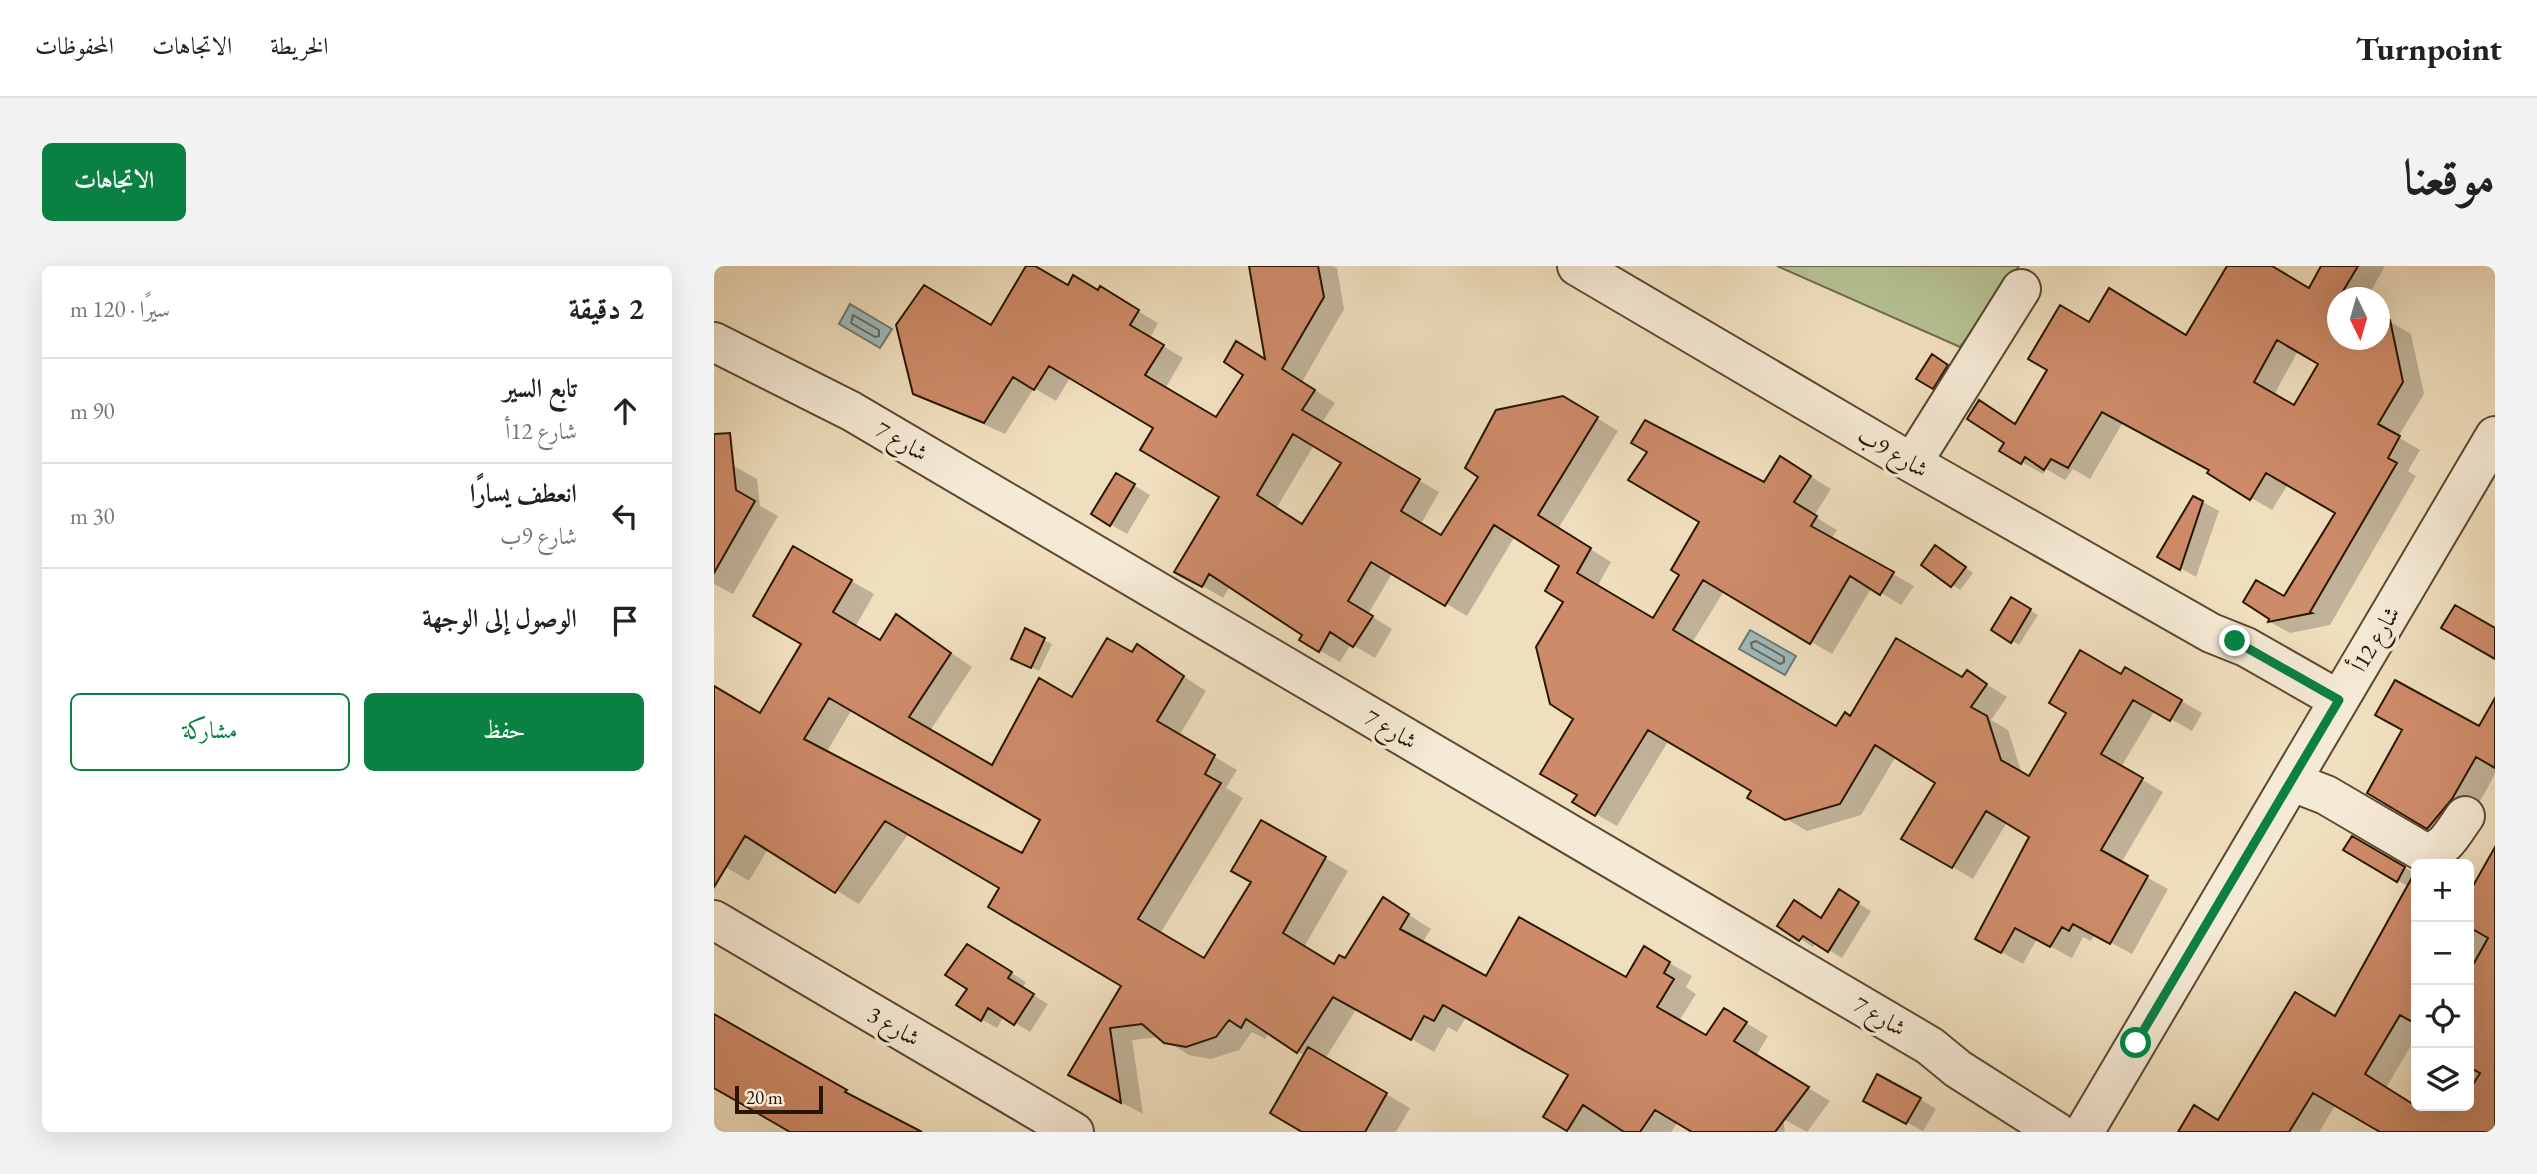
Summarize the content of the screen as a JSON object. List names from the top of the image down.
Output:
{
  "streets": {
    "street": [
      "شارع 7",
      "شارع 9ب",
      "شارع 12أ",
      "شارع 3"
    ]
  },
  "crossings": [
    ["شارع 7", "شارع 12أ"],
    ["شارع 9ب", "شارع 12أ"]
  ],
  "scale_bar": "20 m",
  "north": "bottom",
  "page": {
    "header": "Turnpoint",
    "nav": ["الخريطة", "الاتجاهات", "المحفوظات"],
    "title": "موقعنا",
    "buttons": [
      "الاتجاهات",
      ["حفظ", "مشاركة"]
    ],
    "heading": ["2 دقيقة", "سيرًا · 120 m"],
    "list": [
      ["تابع السير", "شارع 12أ", "90 m"],
      ["انعطف يسارًا", "شارع 9ب", "30 m"],
      "الوصول إلى الوجهة"
    ],
    "map_buttons": ["+", "−"],
    "scale": "20 m"
  }
}
